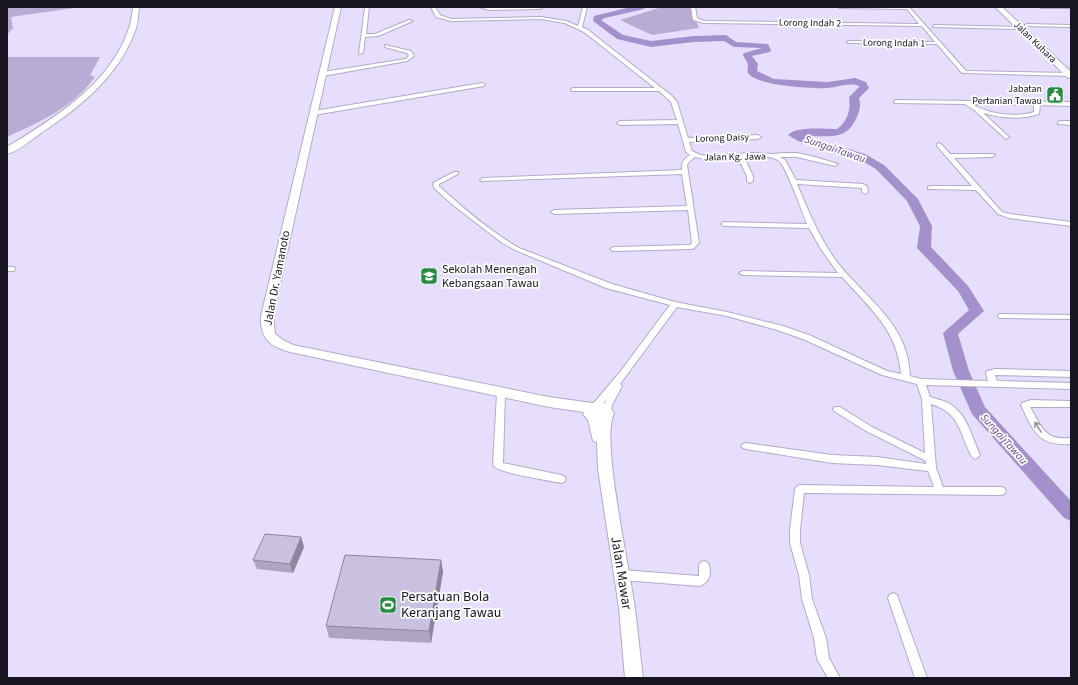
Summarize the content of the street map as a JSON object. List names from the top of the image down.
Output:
{
  "streets": {
    "main road": ["Jalan Kuhara"],
    "street": [
      "Lorong Indah 2",
      "Lorong Indah 1",
      "Lorong Daisy",
      "Jalan Kg. Jawa",
      "Jalan Dr. Yamanoto",
      "Jalan Mawar"
    ]
  },
  "crossings": [
    ["Lorong Daisy", "Jalan Kg. Jawa"],
    ["Jalan Dr. Yamanoto", "Jalan Mawar"]
  ],
  "water": ["Sungai Tawau"],
  "places": {
    "public building": ["Jabatan Pertanian Tawau"],
    "school or university": ["Sekolah Menengah Kebangsaan Tawau"],
    "sports": ["Persatuan Bola Keranjang Tawau"]
  }
}
